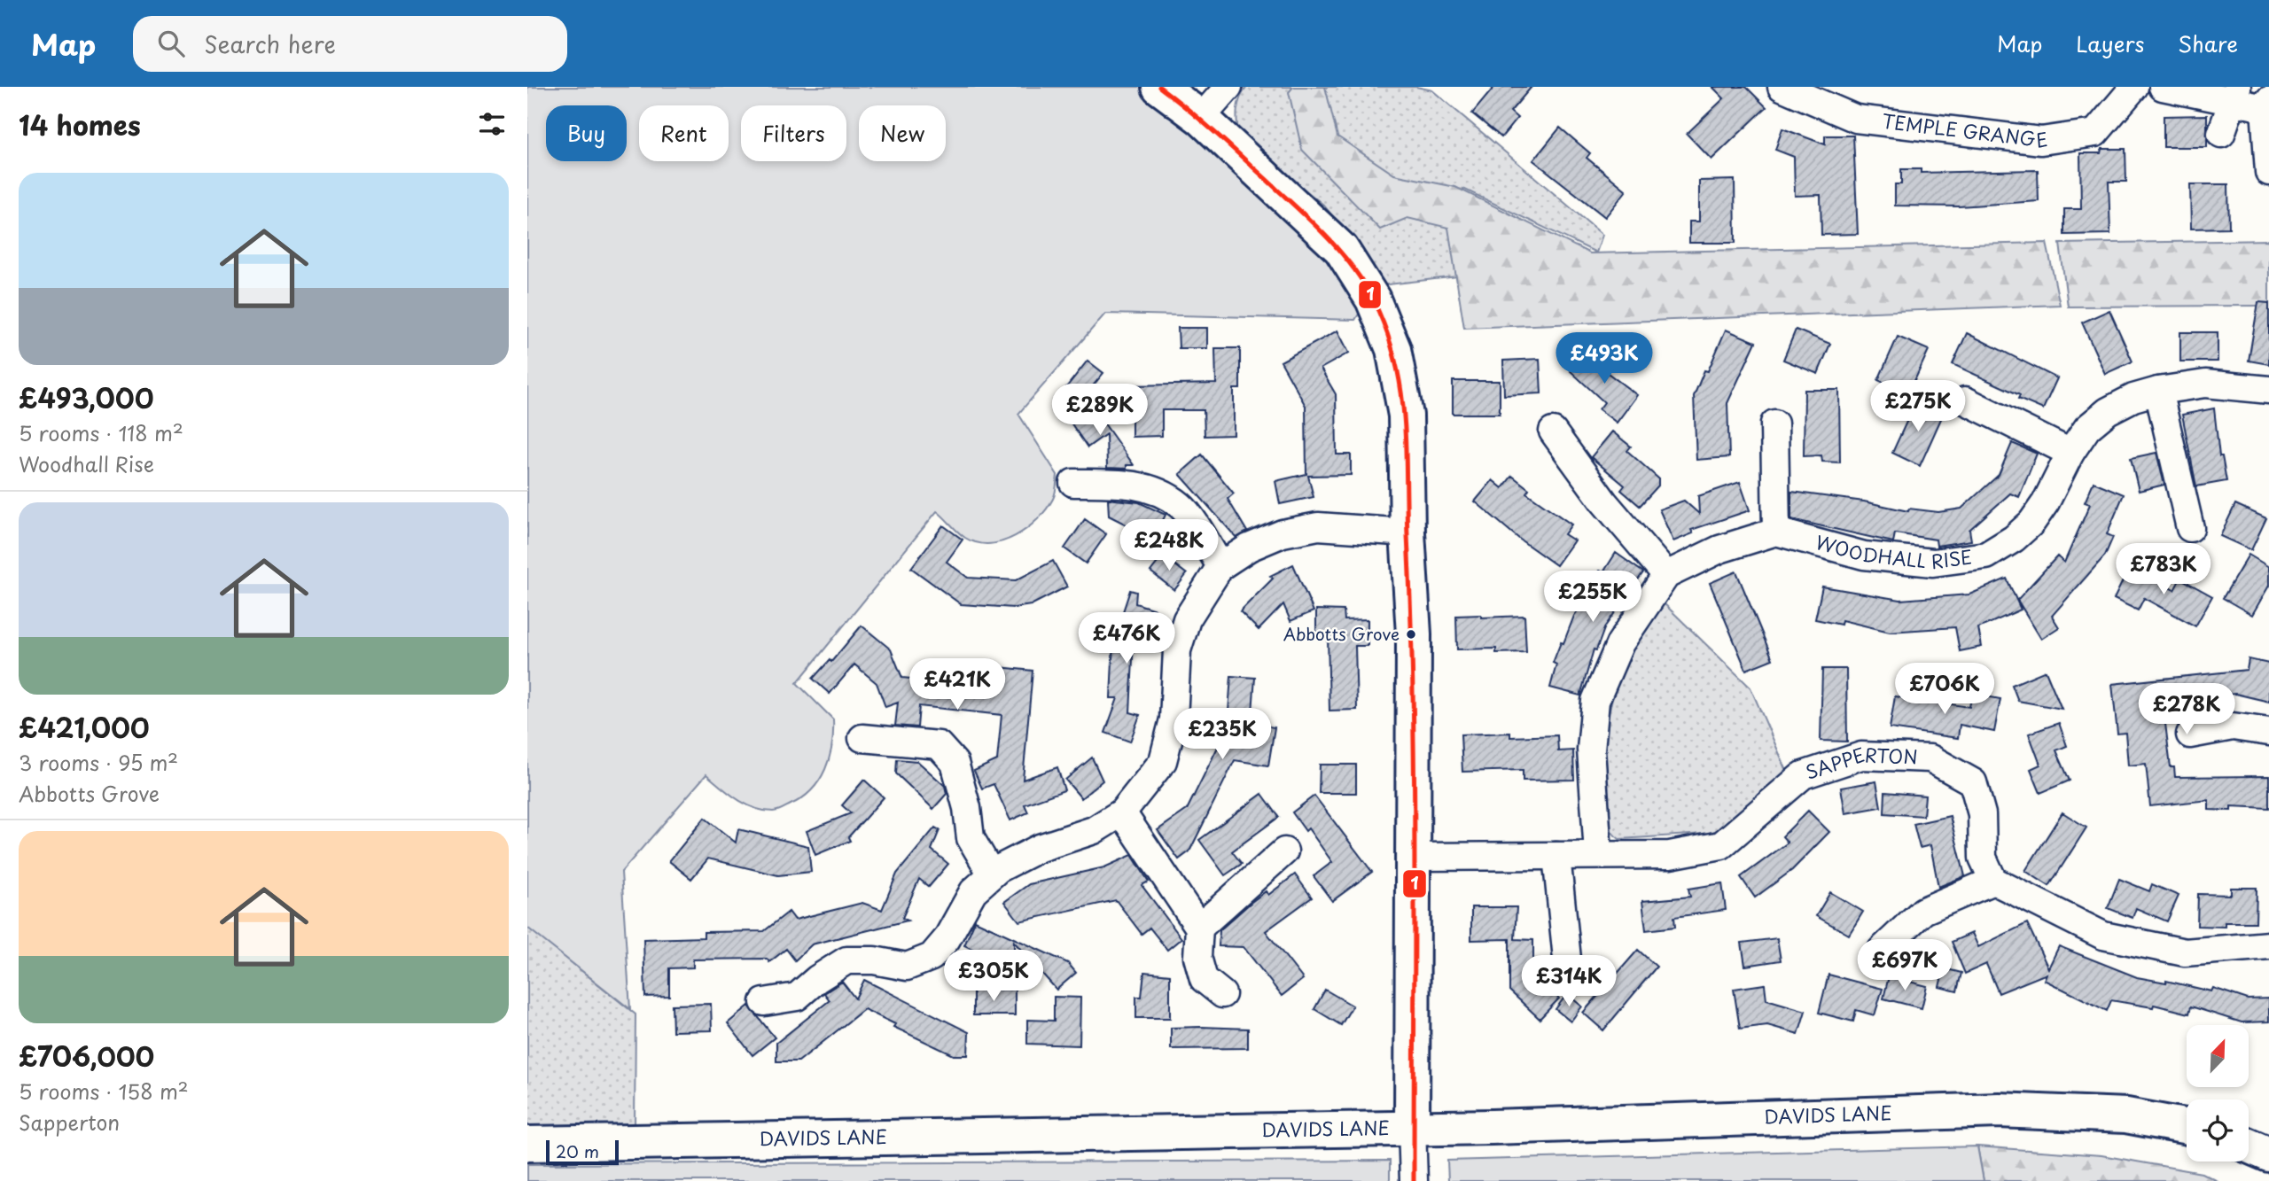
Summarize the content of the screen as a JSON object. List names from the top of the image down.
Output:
{
  "streets": {
    "street": [
      "TEMPLE GRANGE",
      "WOODHALL RISE",
      "SAPPERTON",
      "DAVIDS LANE"
    ]
  },
  "places": ["Abbotts Grove"],
  "lines": ["transit line 1"],
  "scale_bar": "20 m",
  "north": "top right",
  "page": {
    "header": "Map",
    "search": "Search here",
    "nav": ["Map", "Layers", "Share"],
    "heading": "14 homes",
    "chip": [
      "Buy",
      "Rent",
      "Filters",
      "New"
    ],
    "list": [
      {
        "name": "£493,000",
        "note": "5 rooms · 118 m² · Woodhall Rise"
      },
      {
        "name": "£421,000",
        "note": "3 rooms · 95 m² · Abbotts Grove"
      },
      {
        "name": "£706,000",
        "note": "5 rooms · 158 m² · Sapperton"
      }
    ],
    "price": [
      "£493K",
      "£275K",
      "£289K",
      "£248K",
      "£783K",
      "£255K",
      "£476K",
      "£421K",
      "£706K",
      "£278K",
      "£235K",
      "£697K",
      "£305K",
      "£314K"
    ],
    "scale": "20 m"
  }
}
